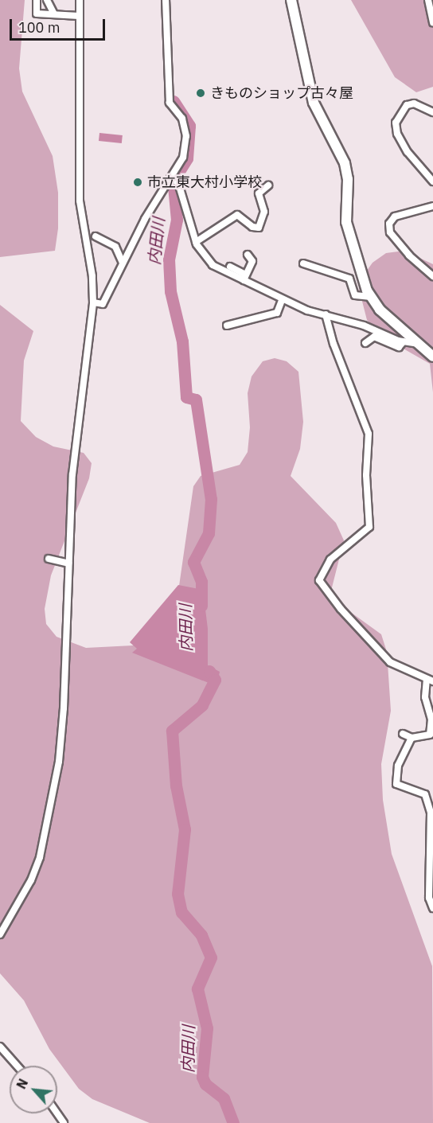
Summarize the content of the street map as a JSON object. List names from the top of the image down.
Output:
{
  "water": ["内田川"],
  "places": ["きものショップ古々屋", "市立東大村小学校"],
  "scale_bar": "100 m",
  "north": "top left"
}
